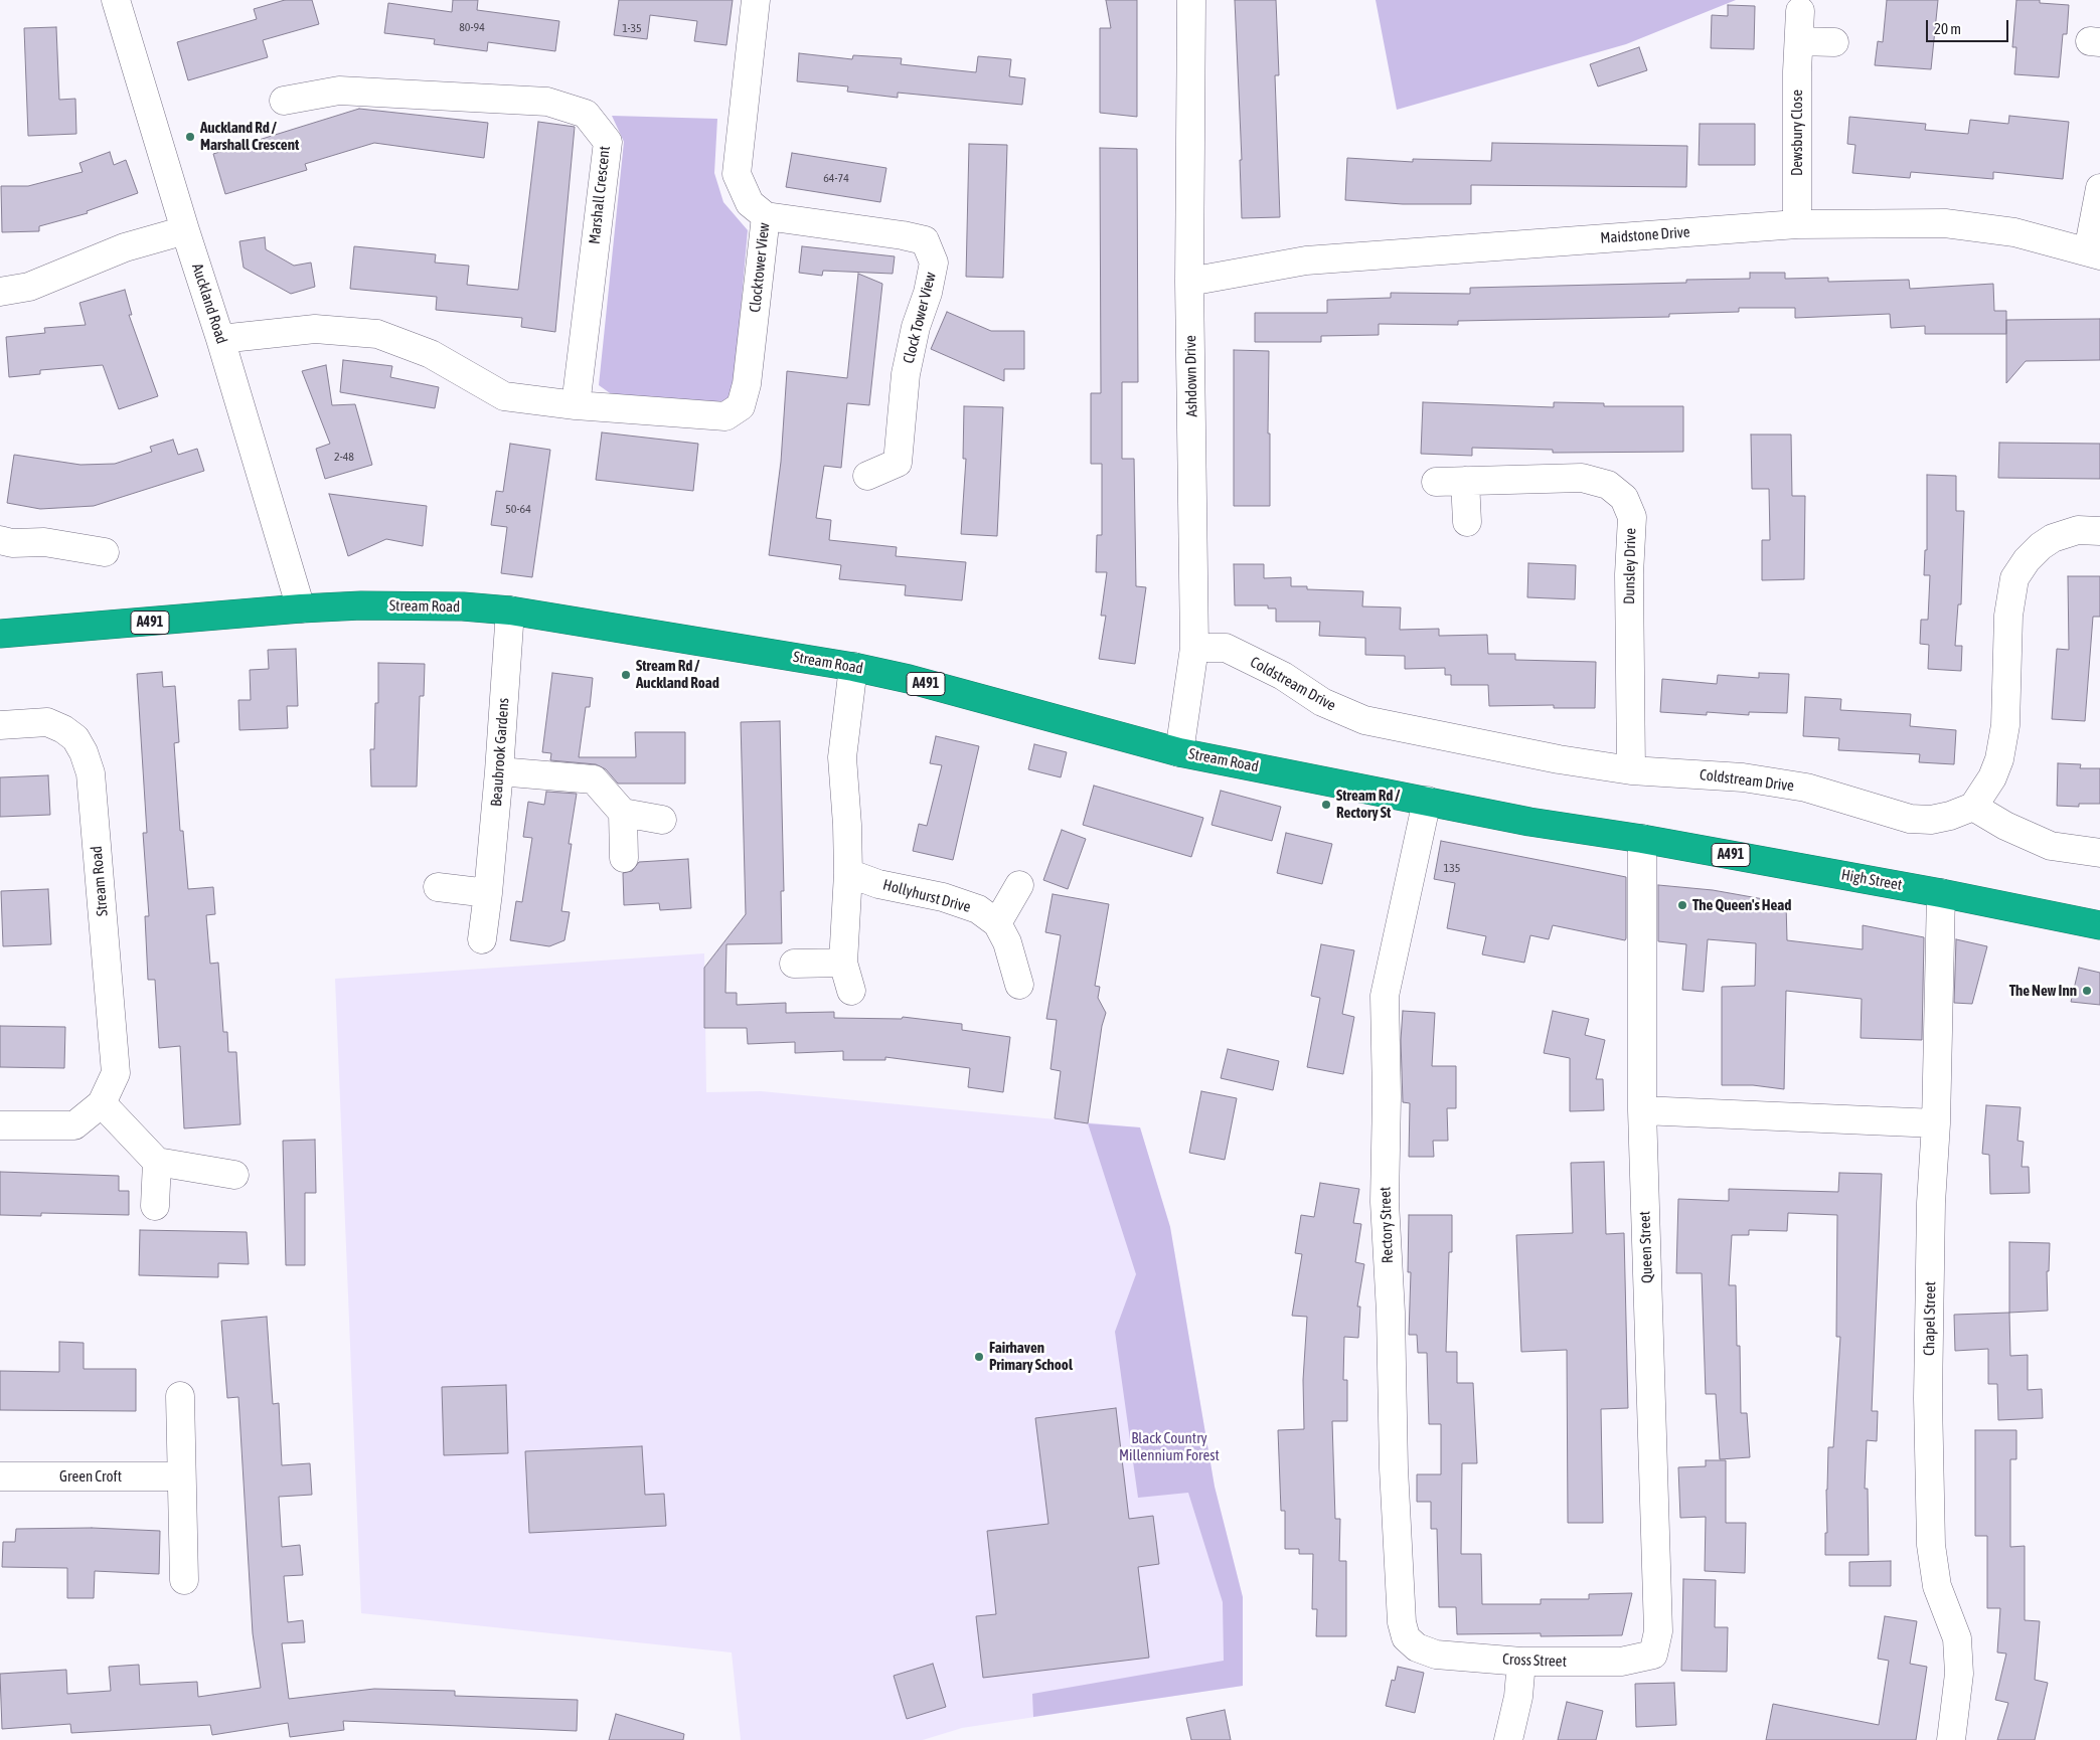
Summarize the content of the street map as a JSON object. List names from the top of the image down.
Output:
{
  "streets": {
    "highway": ["Stream Road", "A491", "High Street"],
    "street": [
      "Dewsbury Close",
      "Marshall Crescent",
      "Maidstone Drive",
      "Clocktower View",
      "Auckland Road",
      "Clock Tower View",
      "Ashdown Drive",
      "Dunsley Drive",
      "Coldstream Drive",
      "Beaubrook Gardens",
      "Hollyhurst Drive",
      "Rectory Street",
      "Queen Street",
      "Chapel Street",
      "Green Croft",
      "Cross Street"
    ]
  },
  "crossings": [
    ["Dewsbury Close", "Maidstone Drive"],
    ["Marshall Crescent", "Clocktower View"],
    ["Maidstone Drive", "Ashdown Drive"],
    ["Clocktower View", "Clock Tower View"],
    ["Auckland Road", "Stream Road"],
    ["Ashdown Drive", "Stream Road"],
    ["Ashdown Drive", "Coldstream Drive"],
    ["Dunsley Drive", "Coldstream Drive"],
    ["Stream Road", "Beaubrook Gardens"],
    ["Stream Road", "High Street"],
    ["Stream Road", "Rectory Street"],
    ["Stream Road", "Queen Street"],
    ["High Street", "Queen Street"],
    ["High Street", "Chapel Street"],
    ["Rectory Street", "Cross Street"],
    ["Queen Street", "Cross Street"]
  ],
  "parks": ["Black Country Millennium Forest"],
  "places": [
    "Auckland Rd / Marshall Crescent",
    "Stream Rd / Auckland Road",
    "Stream Rd / Rectory St",
    "The Queen's Head",
    "The New Inn",
    "Fairhaven Primary School"
  ],
  "house_numbers": [
    "80-94",
    "1-35",
    "64-74",
    "2-48",
    "50-64",
    "135"
  ],
  "scale_bar": "20 m"
}
